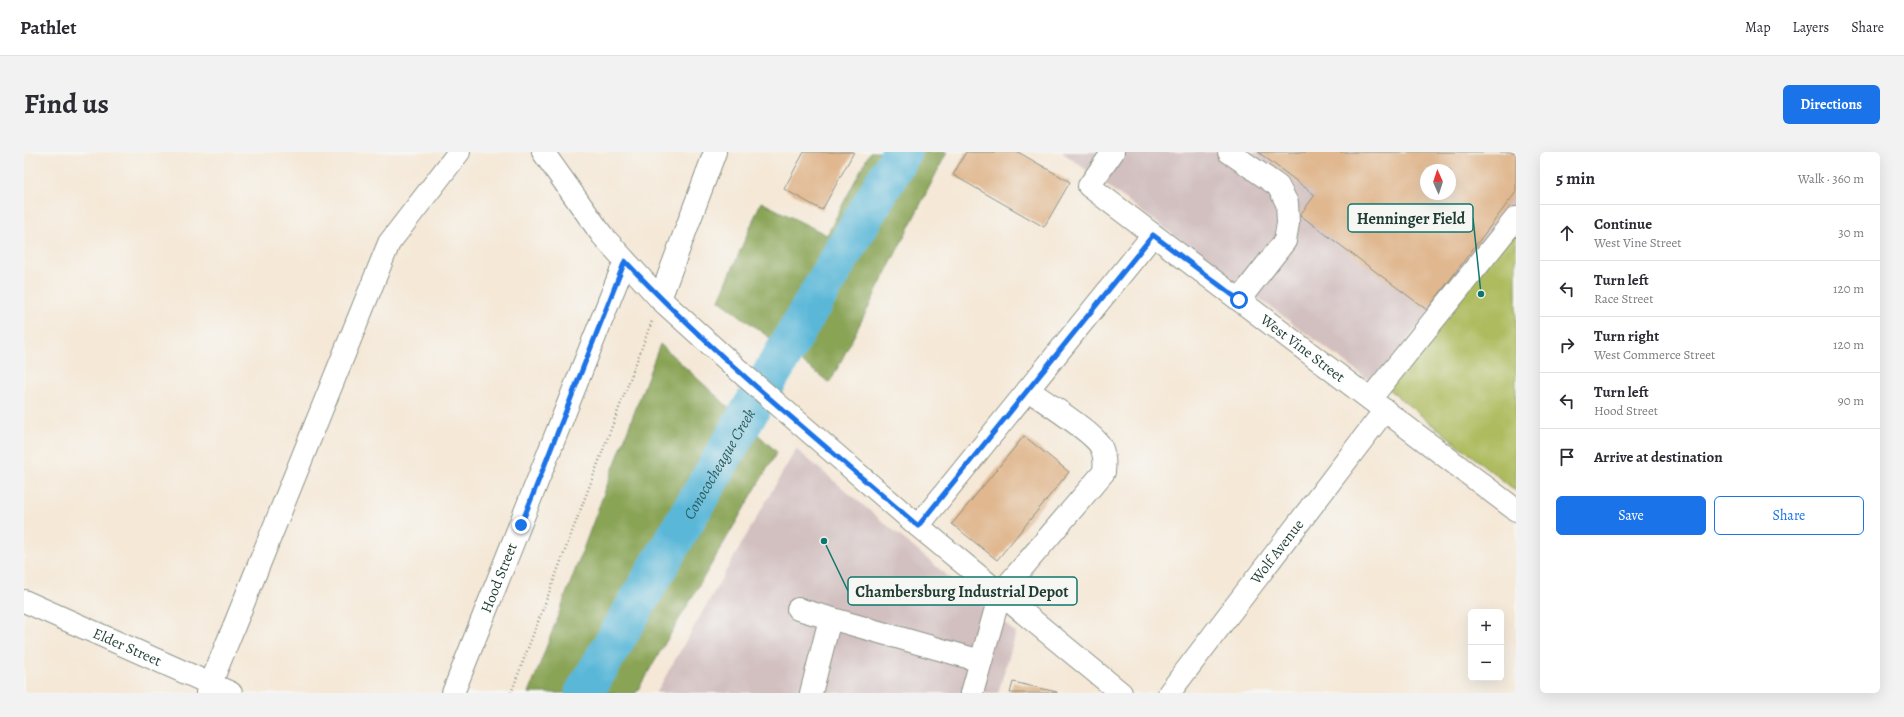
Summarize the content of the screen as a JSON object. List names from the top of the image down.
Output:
{
  "streets": {
    "street": [
      "West Vine Street",
      "Wolf Avenue",
      "Hood Street",
      "Elder Street"
    ]
  },
  "crossings": [
    ["West Vine Street", "Wolf Avenue"]
  ],
  "water": ["Conococheague Creek"],
  "places": ["Henninger Field", "Chambersburg Industrial Depot"],
  "north": "top",
  "page": {
    "header": "Pathlet",
    "nav": ["Map", "Layers", "Share"],
    "title": "Find us",
    "buttons": [
      "Directions",
      ["Save", "Share"]
    ],
    "heading": ["5 min", "Walk · 360 m"],
    "list": [
      ["Continue", "West Vine Street", "30 m"],
      ["Turn left", "Race Street", "120 m"],
      ["Turn right", "West Commerce Street", "120 m"],
      ["Turn left", "Hood Street", "90 m"],
      "Arrive at destination"
    ],
    "map_buttons": ["+", "−"]
  }
}
